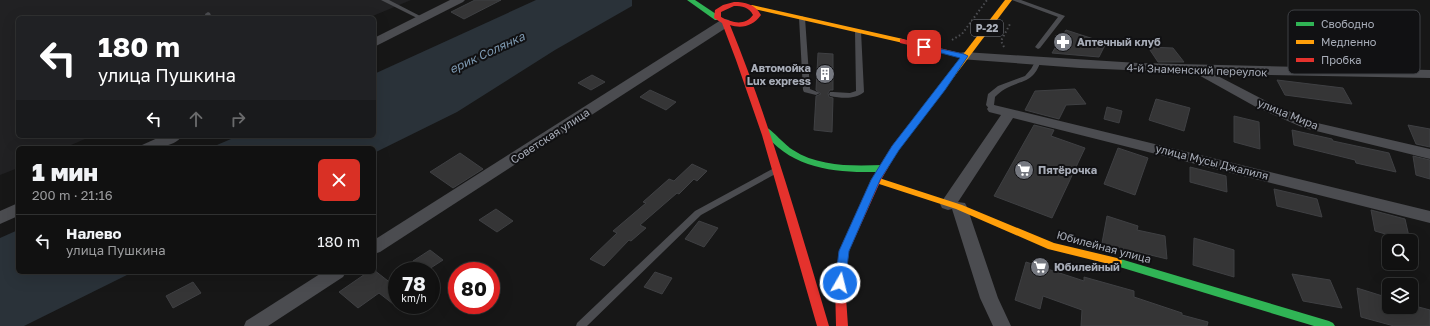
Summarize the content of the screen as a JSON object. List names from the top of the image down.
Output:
{
  "streets": {
    "main road": ["Р-22", "Юбилейная улица"],
    "street": [
      "4-й Знаменский переулок",
      "улица Мира",
      "Советская улица",
      "улица Мусы Джалиля"
    ]
  },
  "crossings": [
    ["Р-22", "4-й Знаменский переулок"],
    ["Р-22", "Юбилейная улица"],
    ["4-й Знаменский переулок", "улица Мира"]
  ],
  "water": ["ерик Солянка"],
  "places": {
    "pharmacy": ["Аптечный клуб"],
    "building": ["Автомойка Lux express"],
    "supermarket": ["Пятёрочка", "Юбилейный"]
  },
  "legend": ["Свободно", "Медленно", "Пробка"],
  "page": {
    "turn": ["180 m", "улица Пушкина"],
    "heading": ["1 мин", "200 m · 21:16"],
    "list": [
      {
        "name": "Налево",
        "note": "улица Пушкина",
        "value": "180 m"
      }
    ],
    "speed": "78 km/h",
    "limit": "80"
  }
}
